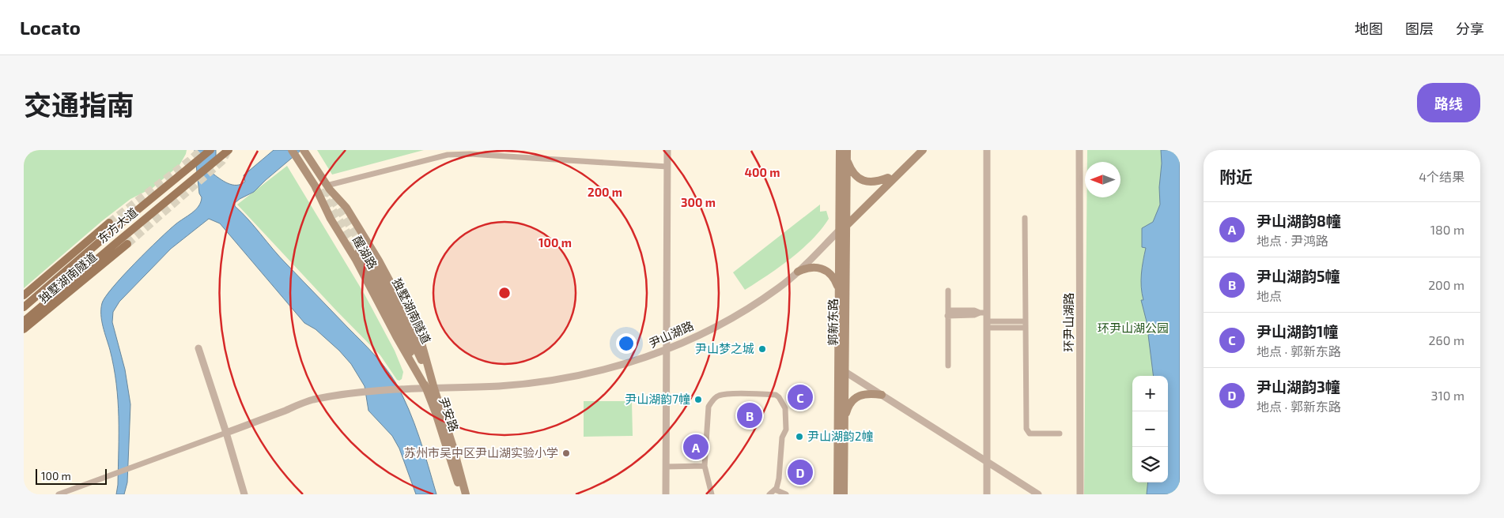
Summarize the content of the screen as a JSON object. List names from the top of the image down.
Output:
{
  "streets": {
    "main road": [
      "东方大道",
      "醒湖路",
      "独墅湖南隧道",
      "郭新东路",
      "尹安路"
    ],
    "street": ["环尹山湖路", "尹山湖路"]
  },
  "crossings": [
    ["醒湖路", "独墅湖南隧道"],
    ["醒湖路", "尹山湖路"],
    ["醒湖路", "尹安路"],
    ["独墅湖南隧道", "尹山湖路"],
    ["独墅湖南隧道", "尹安路"],
    ["郭新东路", "尹山湖路"],
    ["尹山湖路", "尹安路"]
  ],
  "parks": ["环尹山湖公园"],
  "places": [
    "尹山梦之城",
    "尹山湖韵7幢",
    "尹山湖韵2幢",
    "苏州市吴中区尹山湖实验小学"
  ],
  "scale_bar": "100 m",
  "north": "left",
  "page": {
    "header": "Locato",
    "nav": ["地图", "图层", "分享"],
    "title": "交通指南",
    "buttons": "路线",
    "heading": ["附近", "4个结果"],
    "list": [
      {
        "mark": "A",
        "name": "尹山湖韵8幢",
        "note": "地点 · 尹鸿路",
        "value": "180 m"
      },
      {
        "mark": "B",
        "name": "尹山湖韵5幢",
        "note": "地点",
        "value": "200 m"
      },
      {
        "mark": "C",
        "name": "尹山湖韵1幢",
        "note": "地点 · 郭新东路",
        "value": "260 m"
      },
      {
        "mark": "D",
        "name": "尹山湖韵3幢",
        "note": "地点 · 郭新东路",
        "value": "310 m"
      }
    ],
    "map_buttons": ["+", "−"],
    "pins": [
      "C",
      "B",
      "A",
      "D"
    ],
    "scale": "100 m"
  },
  "rings": [
    "400 m",
    "200 m",
    "300 m",
    "100 m"
  ]
}
